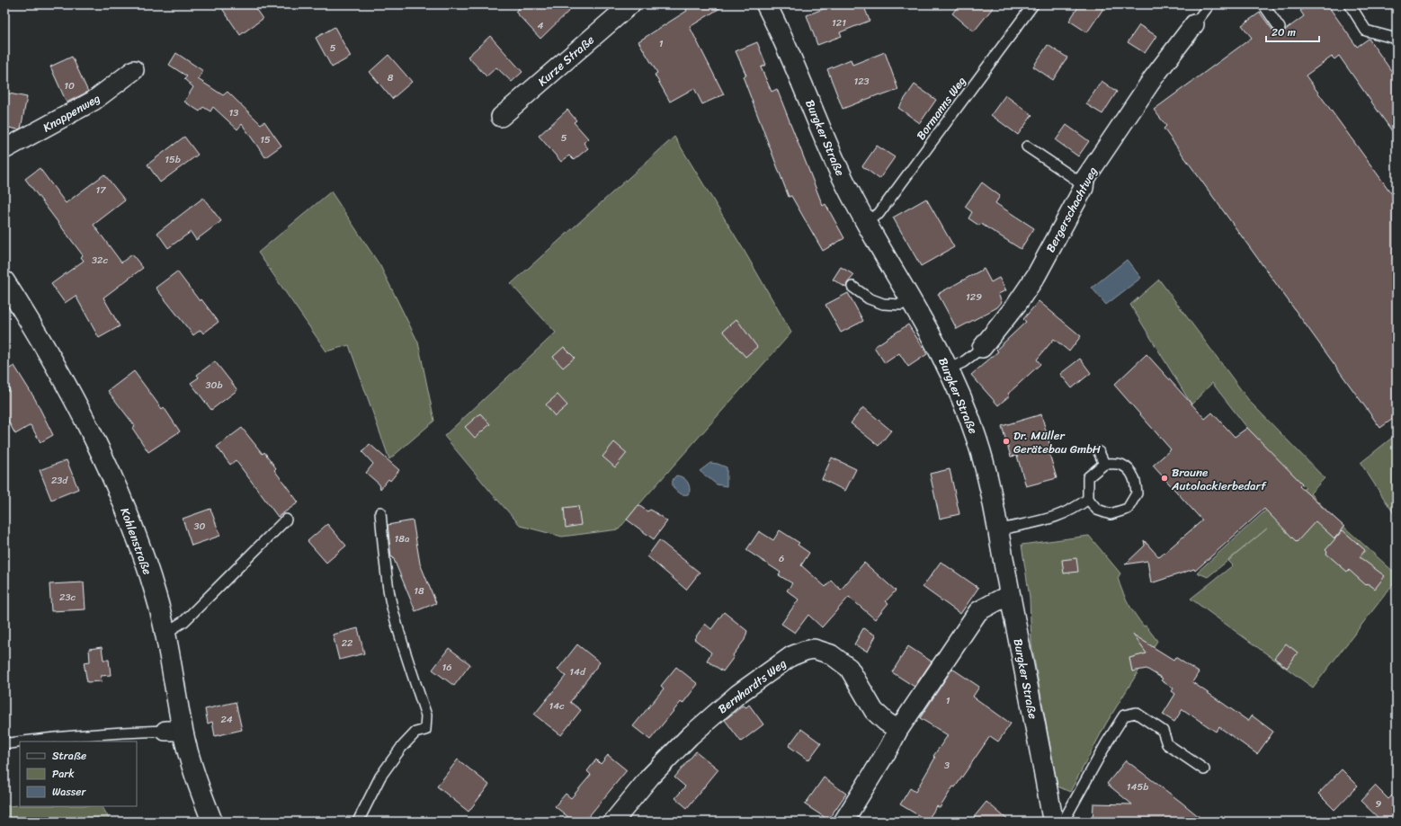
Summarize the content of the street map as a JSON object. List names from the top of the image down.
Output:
{
  "streets": {
    "main road": ["Burgker Straße", "Kohlenstraße"],
    "street": [
      "Kurze Straße",
      "Knappenweg",
      "Bergerschachtweg",
      "Bernhardts Weg"
    ],
    "lane": ["Bormanns Weg"]
  },
  "crossings": [
    ["Bormanns Weg", "Burgker Straße"],
    ["Burgker Straße", "Bergerschachtweg"]
  ],
  "places": ["Dr. Müller Gerätebau GmbH", "Braune Autolackierbedarf"],
  "house_numbers": [
    "121",
    "4",
    "1",
    "5",
    "8",
    "123",
    "10",
    "13",
    "5",
    "15",
    "15b",
    "17",
    "32c",
    "129",
    "30b",
    "23d",
    "30",
    "18a",
    "6",
    "18",
    "23c",
    "22",
    "16",
    "14d",
    "1",
    "14c",
    "24",
    "3",
    "145b",
    "9"
  ],
  "legend": ["Straße", "Park", "Wasser"],
  "scale_bar": "20 m"
}
